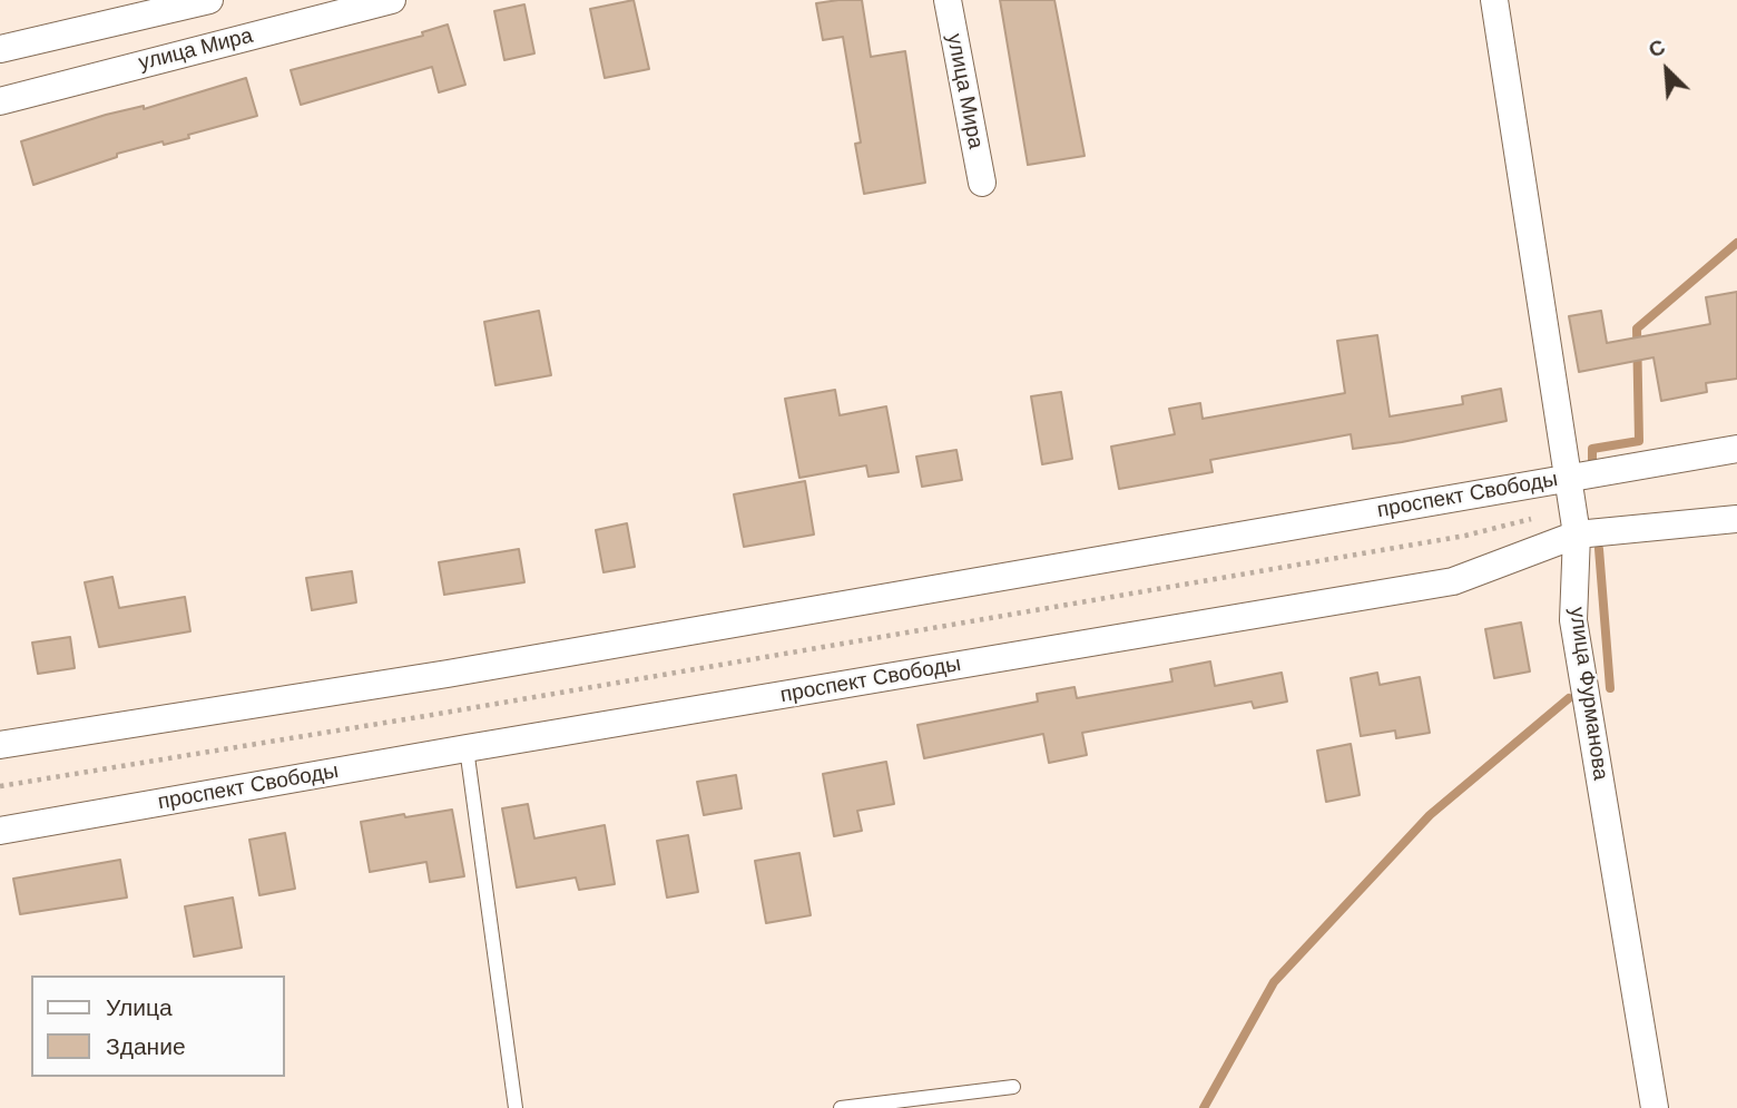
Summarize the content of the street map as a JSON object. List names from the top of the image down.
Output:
{
  "streets": {
    "street": ["улица Мира", "проспект Свободы", "улица Фурманова"]
  },
  "crossings": [
    ["проспект Свободы", "улица Фурманова"]
  ],
  "legend": ["Улица", "Здание"],
  "north": "top left"
}
